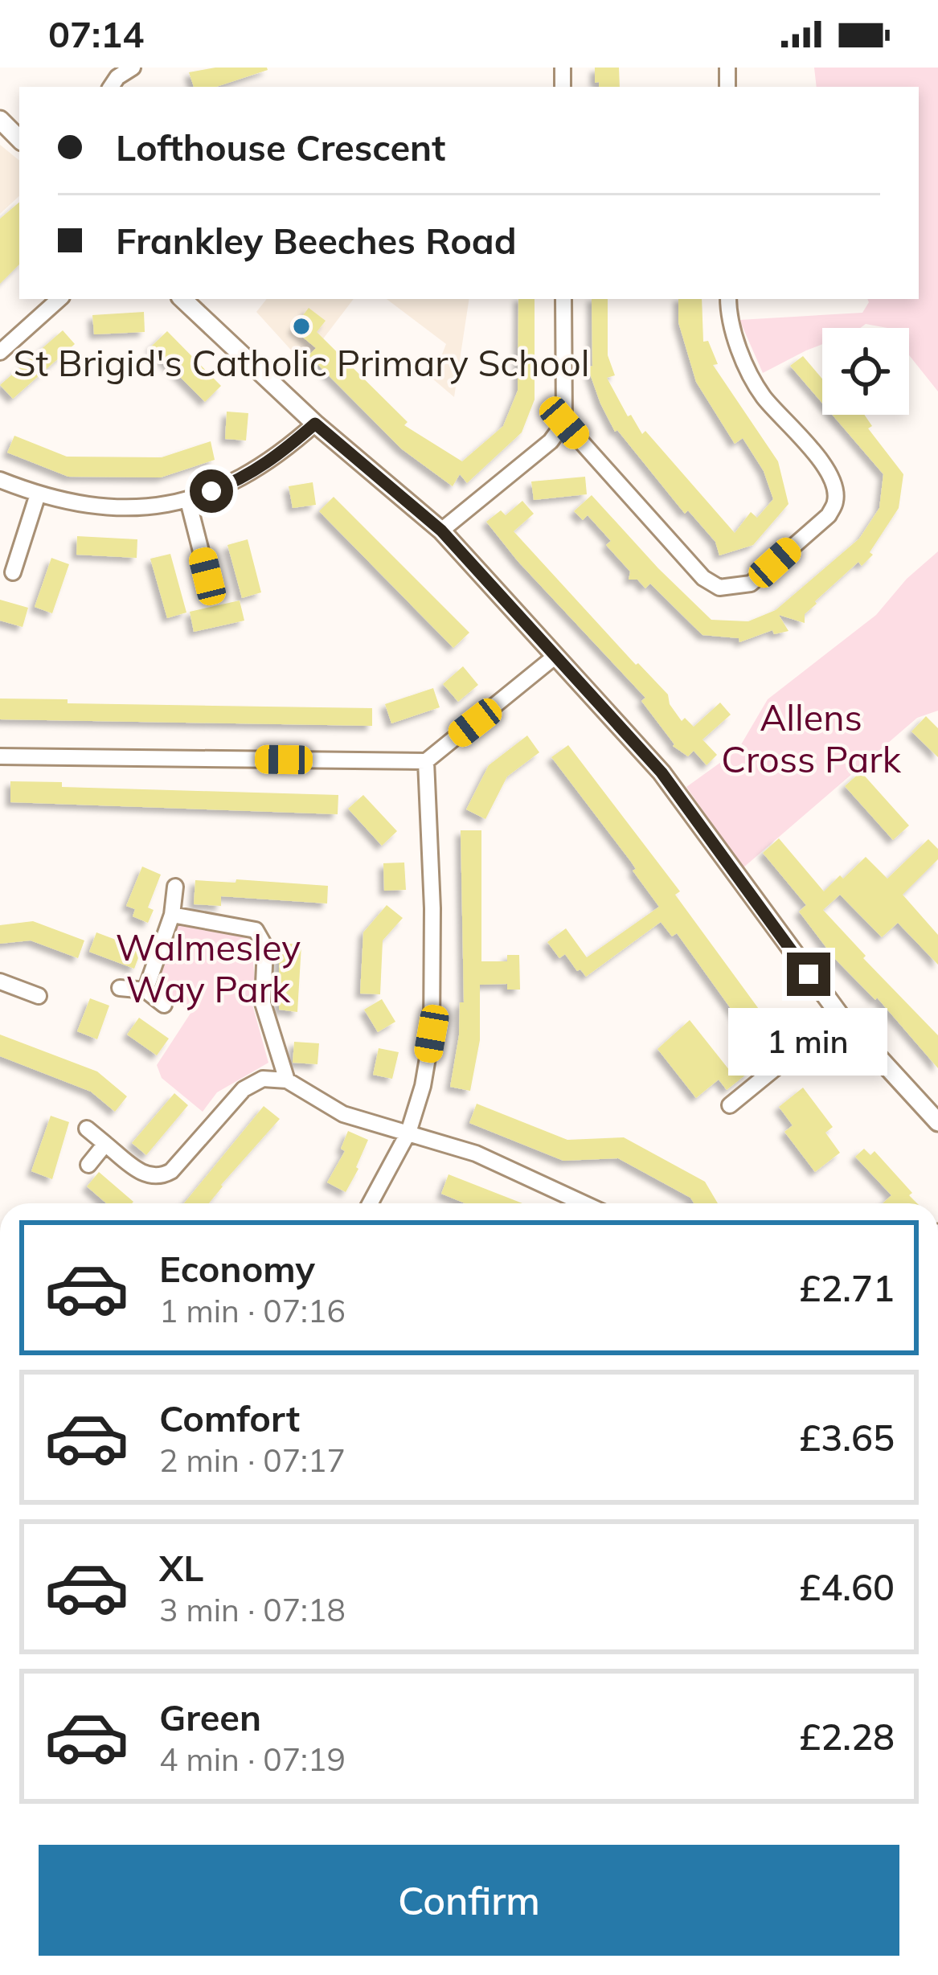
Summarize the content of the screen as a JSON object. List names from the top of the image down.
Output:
{
  "parks": ["Allens Cross Park", "Walmesley Way Park"],
  "places": ["St Brigid's Catholic Primary School"],
  "page": {
    "status": "07:14",
    "banner": ["Lofthouse Crescent", "Frankley Beeches Road"],
    "bubble": "1 min",
    "list": [
      {
        "name": "Economy",
        "note": "1 min · 07:16",
        "value": "£2.71"
      },
      {
        "name": "Comfort",
        "note": "2 min · 07:17",
        "value": "£3.65"
      },
      {
        "name": "XL",
        "note": "3 min · 07:18",
        "value": "£4.60"
      },
      {
        "name": "Green",
        "note": "4 min · 07:19",
        "value": "£2.28"
      }
    ],
    "buttons": "Confirm"
  }
}
